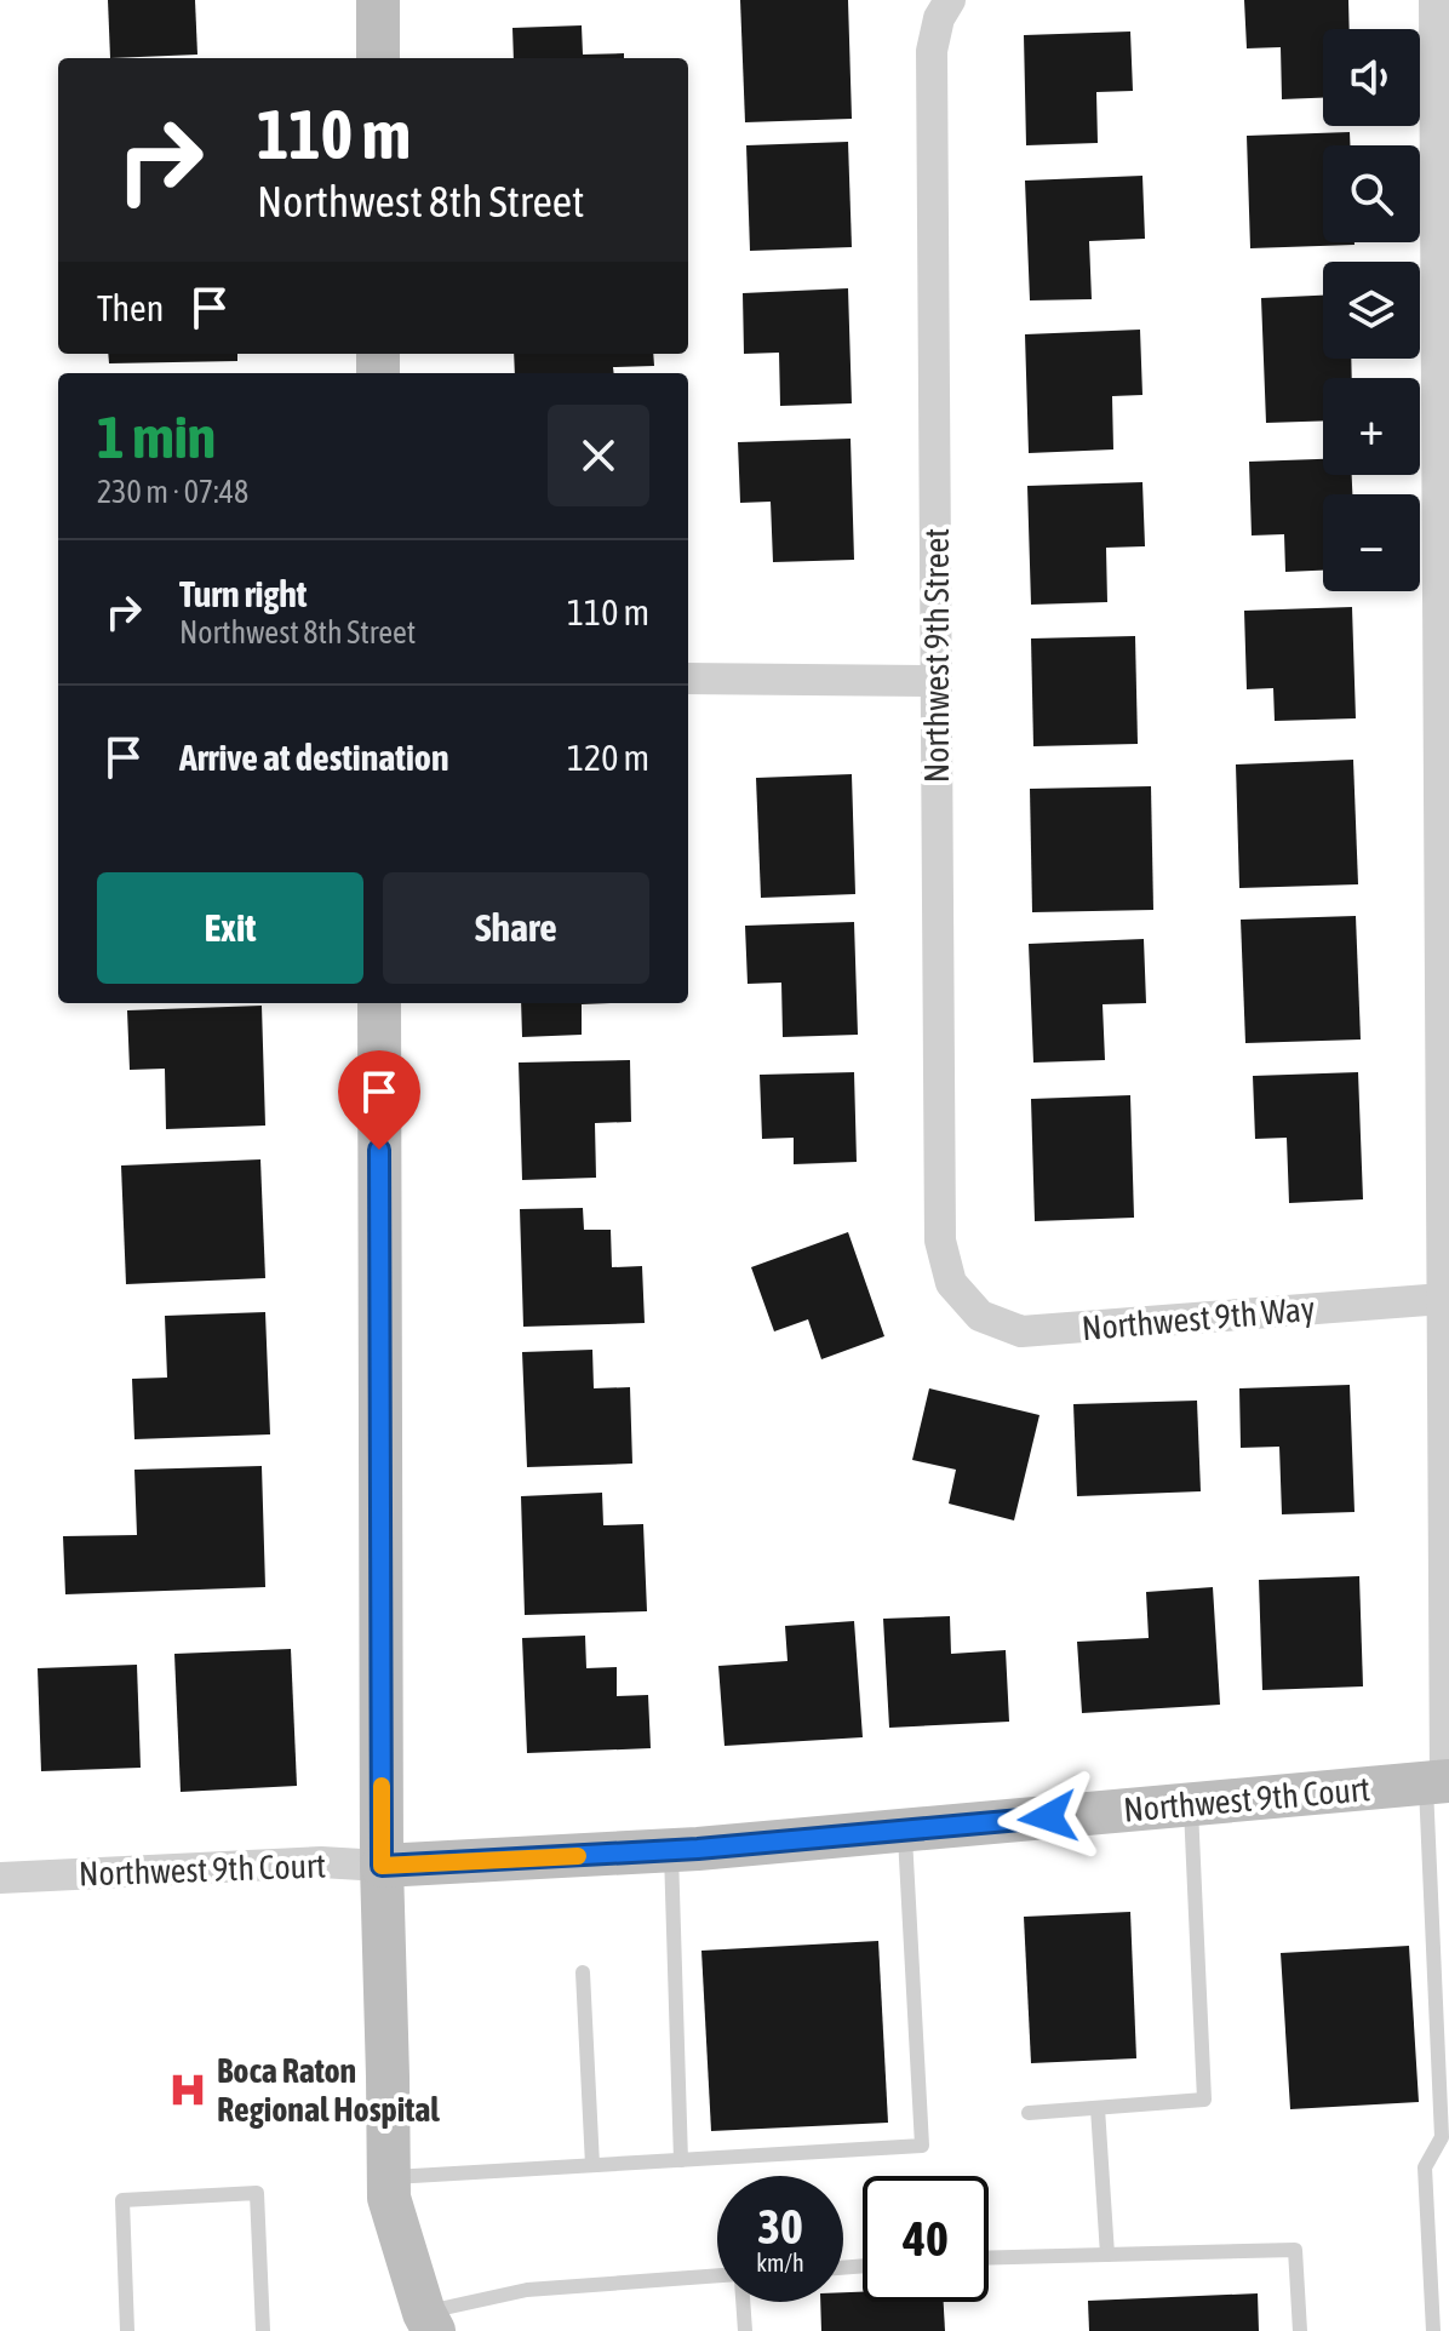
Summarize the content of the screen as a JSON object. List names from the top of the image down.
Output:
{
  "streets": {
    "street": ["Northwest 9th Street", "Northwest 9th Way", "Northwest 9th Court"]
  },
  "crossings": [
    ["Northwest 9th Street", "Northwest 9th Way"]
  ],
  "places": {
    "hospital": ["Boca Raton Regional Hospital"]
  },
  "page": {
    "map_buttons": ["+", "−"],
    "turn": ["110 m", "Northwest 8th Street"],
    "then": "Then",
    "heading": ["1 min", "230 m · 07:48"],
    "list": [
      {
        "name": "Turn right",
        "note": "Northwest 8th Street",
        "value": "110 m"
      },
      {
        "name": "Arrive at destination",
        "value": "120 m"
      }
    ],
    "buttons": ["Exit", "Share"],
    "speed": "30 km/h",
    "limit": "40"
  }
}
